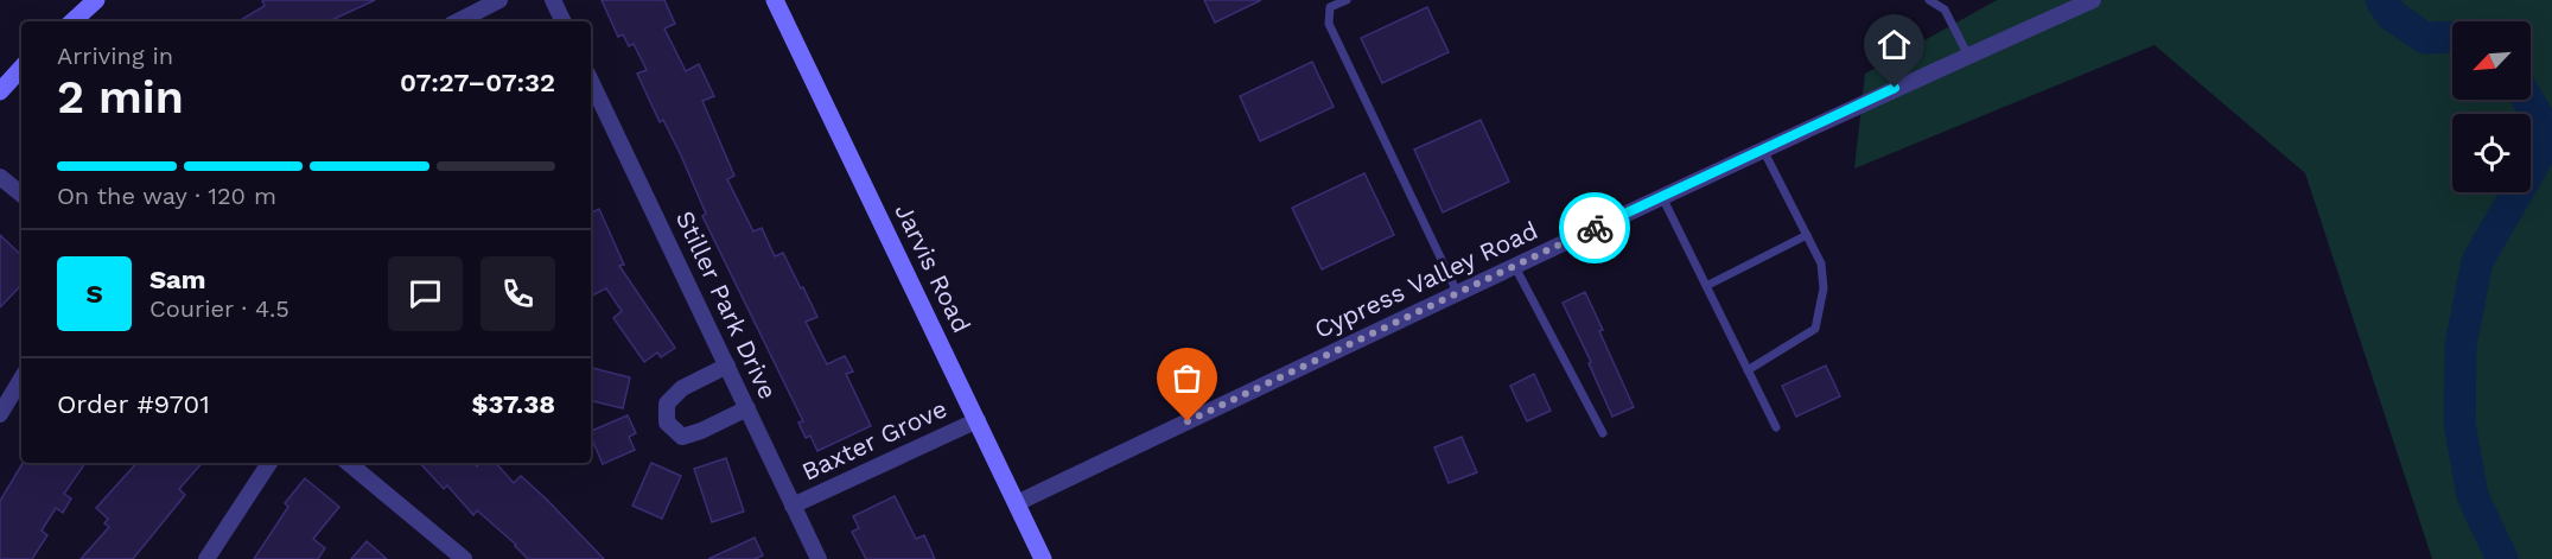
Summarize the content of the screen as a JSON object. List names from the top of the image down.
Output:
{
  "streets": {
    "street": [
      "Jarvis Road",
      "Cypress Valley Road",
      "Stiller Park Drive",
      "Baxter Grove"
    ]
  },
  "crossings": [
    ["Jarvis Road", "Cypress Valley Road"],
    ["Jarvis Road", "Baxter Grove"],
    ["Stiller Park Drive", "Baxter Grove"]
  ],
  "north": "bottom left",
  "page": {
    "heading": ["2 min", "Arriving in", "07:27–07:32"],
    "panel": [
      "Sam",
      "Courier · 4.5",
      "Order #9701",
      "$37.38"
    ],
    "bar": "On the way · 120 m",
    "round": "S"
  }
}
